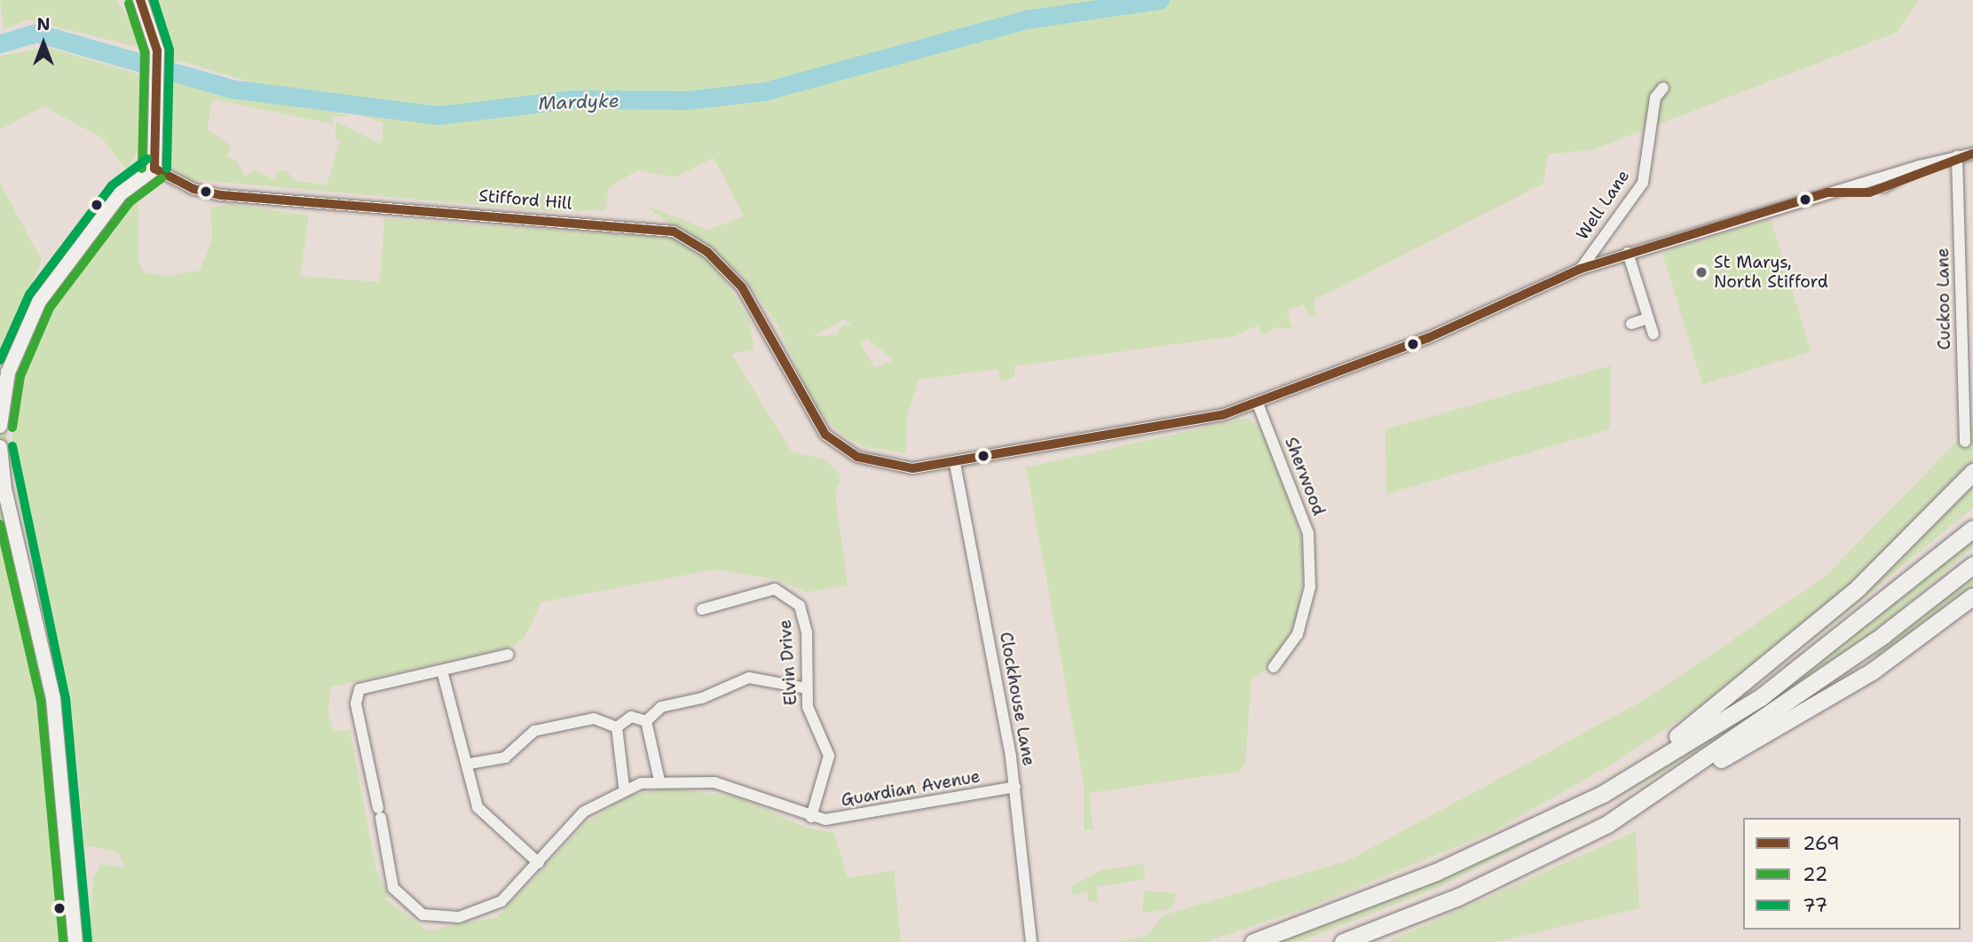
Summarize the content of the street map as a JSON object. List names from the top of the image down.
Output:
{
  "streets": {
    "street": [
      "Stifford Hill",
      "Well Lane",
      "Cuckoo Lane",
      "Sherwood",
      "Elvin Drive",
      "Clockhouse Lane",
      "Guardian Avenue"
    ]
  },
  "crossings": [
    ["Stifford Hill", "Well Lane"],
    ["Stifford Hill", "Cuckoo Lane"],
    ["Stifford Hill", "Sherwood"],
    ["Stifford Hill", "Clockhouse Lane"],
    ["Elvin Drive", "Guardian Avenue"],
    ["Clockhouse Lane", "Guardian Avenue"]
  ],
  "water": ["Mardyke"],
  "places": ["St Marys, North Stifford"],
  "lines": ["transit line 269", "transit line 77", "transit line 22"],
  "legend": ["269", "22", "77"],
  "north": "top"
}
